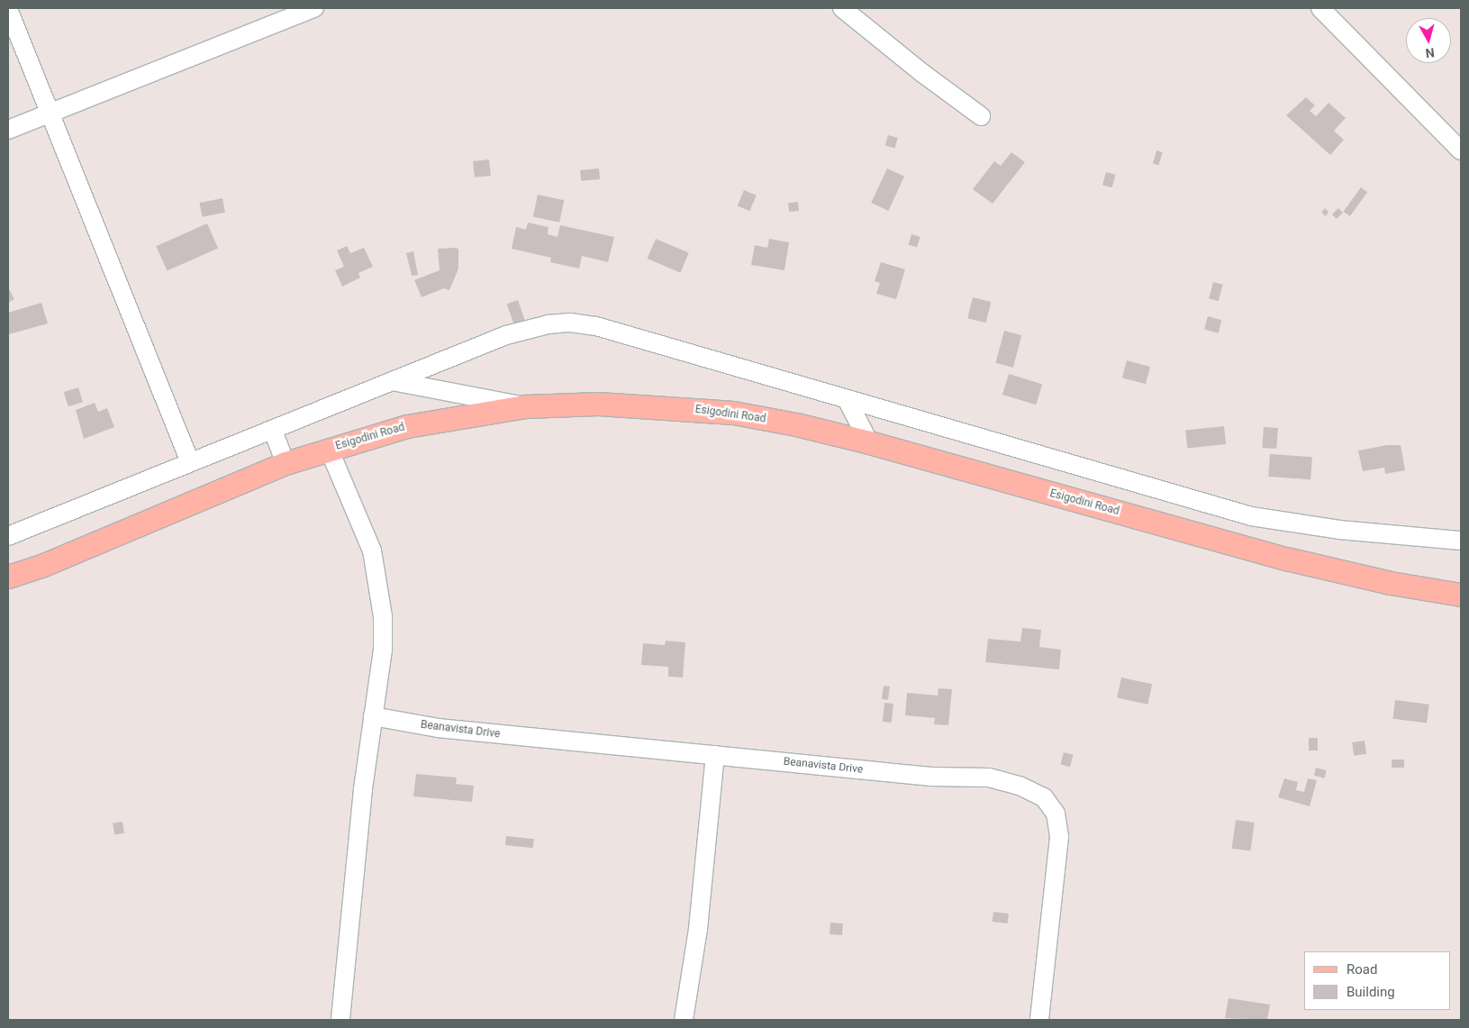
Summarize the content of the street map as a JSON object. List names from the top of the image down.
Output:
{
  "streets": {
    "main road": ["Esigodini Road"],
    "street": ["Beanavista Drive"]
  },
  "legend": ["Road", "Building"],
  "north": "bottom"
}
